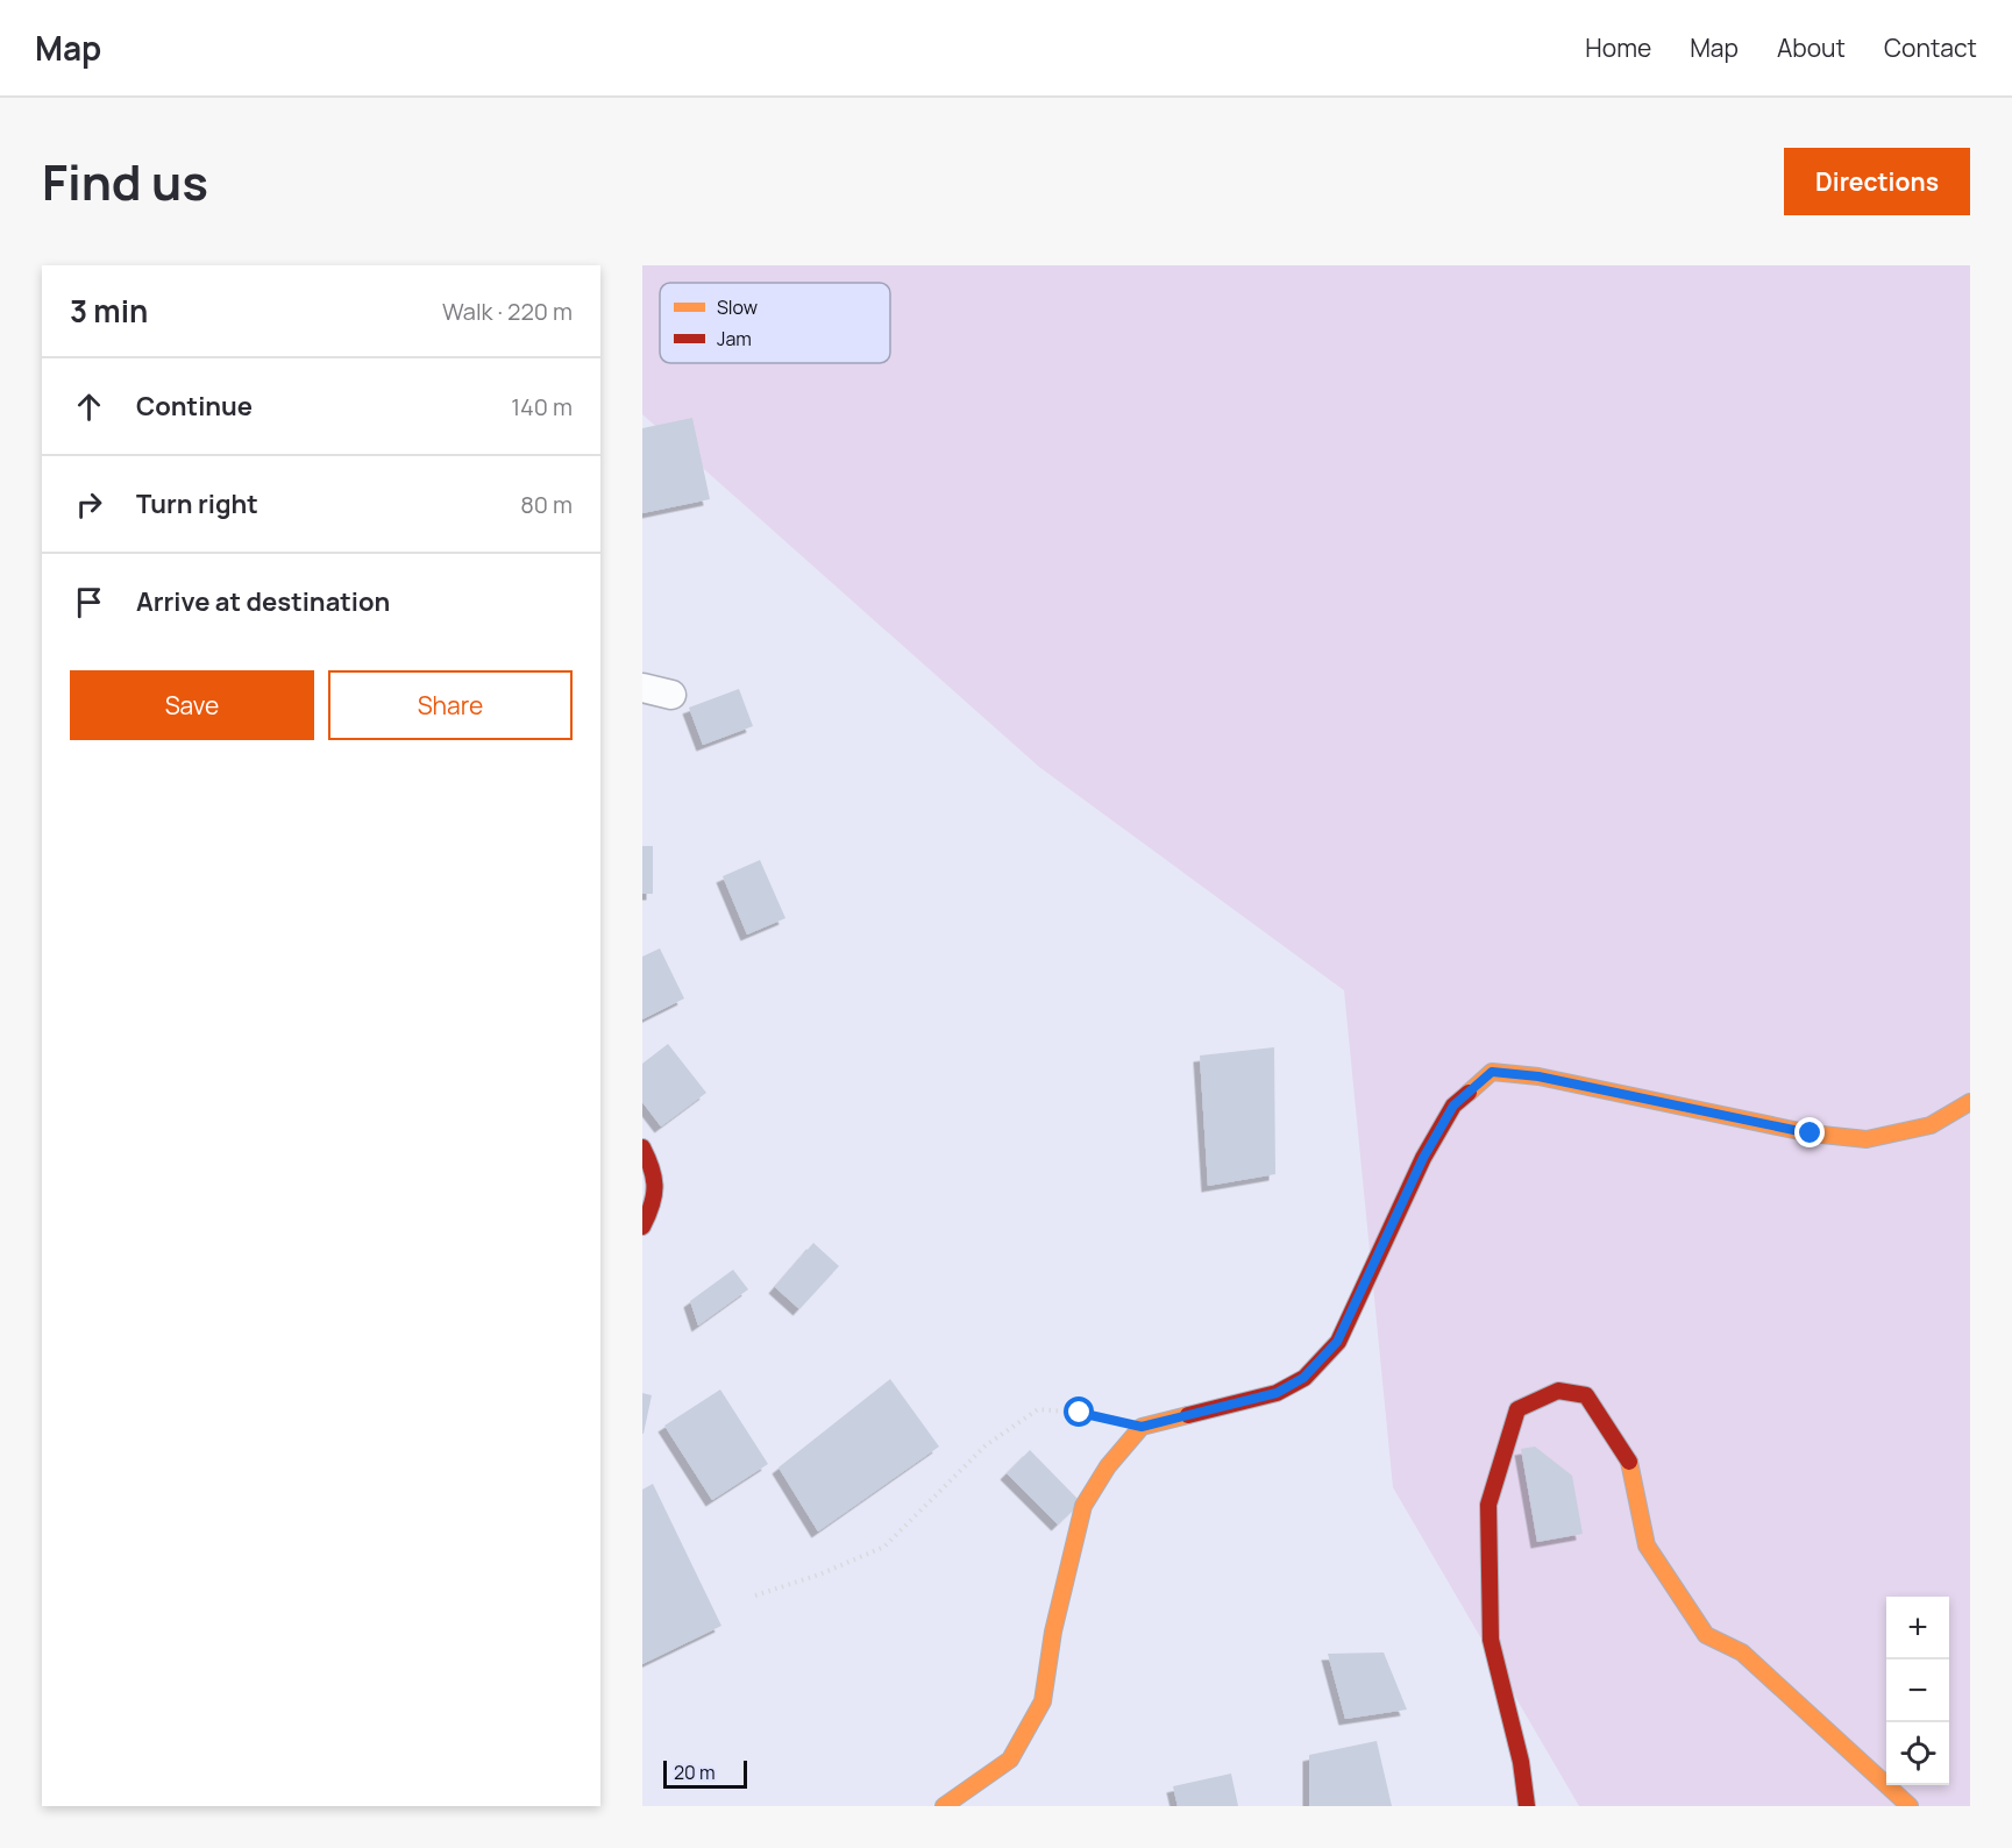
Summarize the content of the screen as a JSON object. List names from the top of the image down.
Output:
{
  "legend": ["Slow", "Jam"],
  "scale_bar": "20 m",
  "page": {
    "header": "Map",
    "nav": [
      "Home",
      "Map",
      "About",
      "Contact"
    ],
    "title": "Find us",
    "buttons": [
      "Directions",
      ["Save", "Share"]
    ],
    "heading": ["3 min", "Walk · 220 m"],
    "list": [
      ["Continue", "140 m"],
      ["Turn right", "80 m"],
      "Arrive at destination"
    ],
    "map_buttons": ["+", "−"],
    "scale": "20 m"
  }
}
